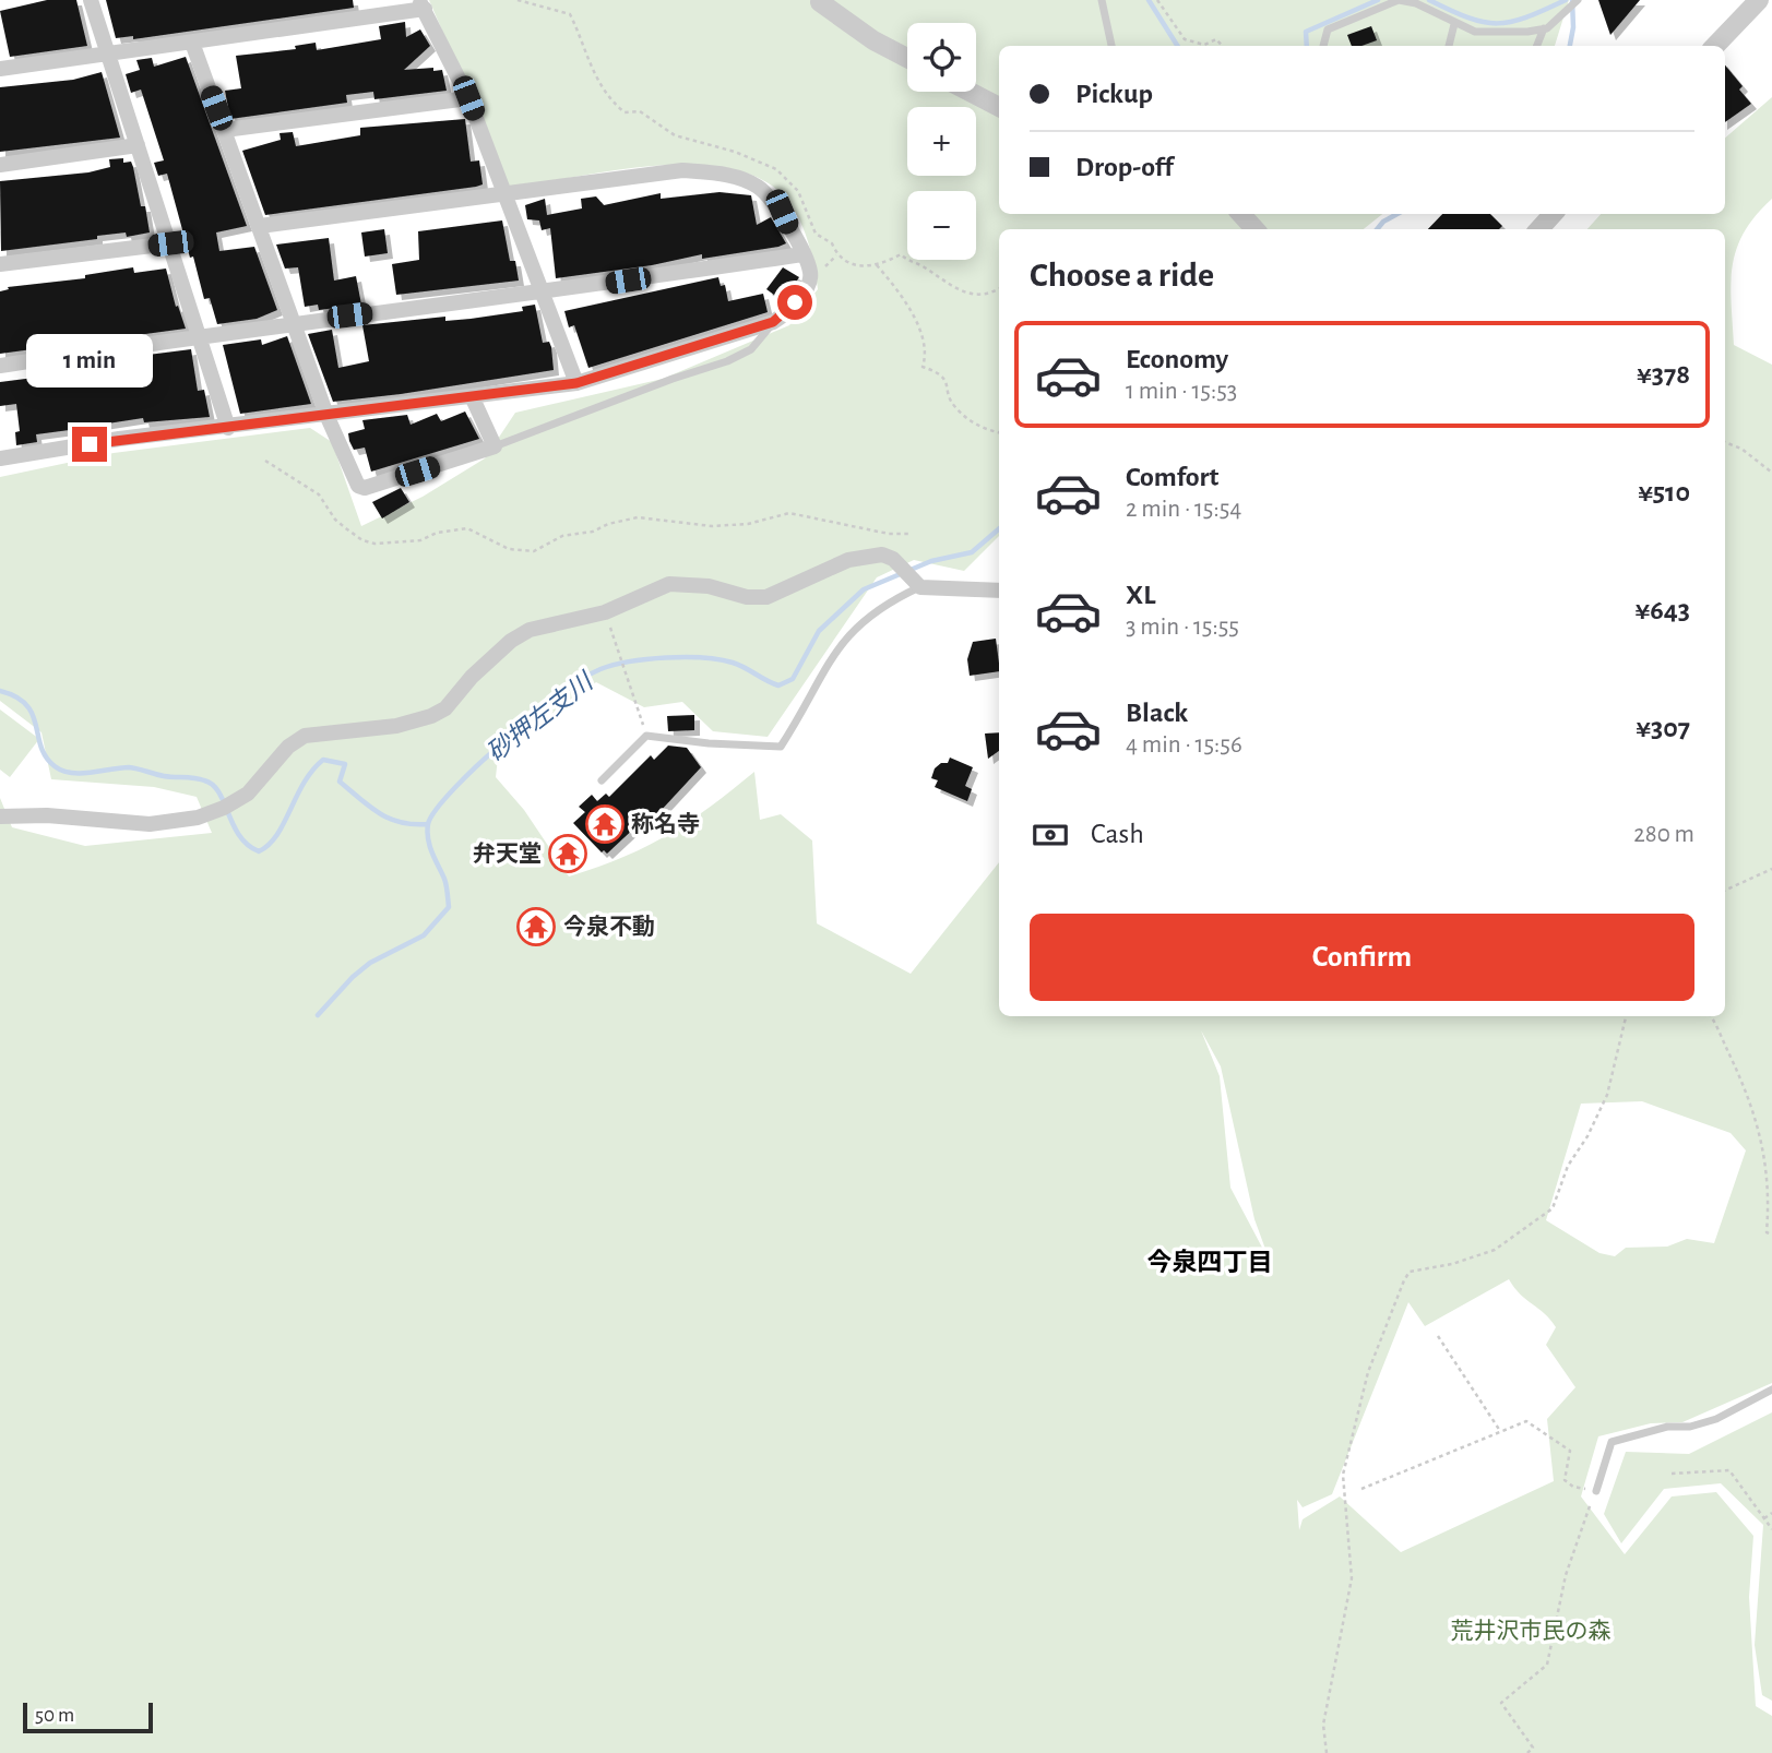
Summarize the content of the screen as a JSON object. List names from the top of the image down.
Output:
{
  "districts": ["今泉四丁目"],
  "water": ["砂押左支川"],
  "parks": ["荒井沢市民の森"],
  "places": {
    "temple": ["称名寺", "弁天堂", "今泉不動"]
  },
  "scale_bar": "50 m",
  "page": {
    "map_buttons": ["+", "−"],
    "banner": ["Pickup", "Drop-off"],
    "heading": "Choose a ride",
    "list": [
      {
        "name": "Economy",
        "note": "1 min · 15:53",
        "value": "¥378"
      },
      {
        "name": "Comfort",
        "note": "2 min · 15:54",
        "value": "¥510"
      },
      {
        "name": "XL",
        "note": "3 min · 15:55",
        "value": "¥643"
      },
      {
        "name": "Black",
        "note": "4 min · 15:56",
        "value": "¥307"
      }
    ],
    "bubble": "1 min",
    "pay": ["Cash", "280 m"],
    "buttons": "Confirm",
    "scale": "50 m"
  }
}
